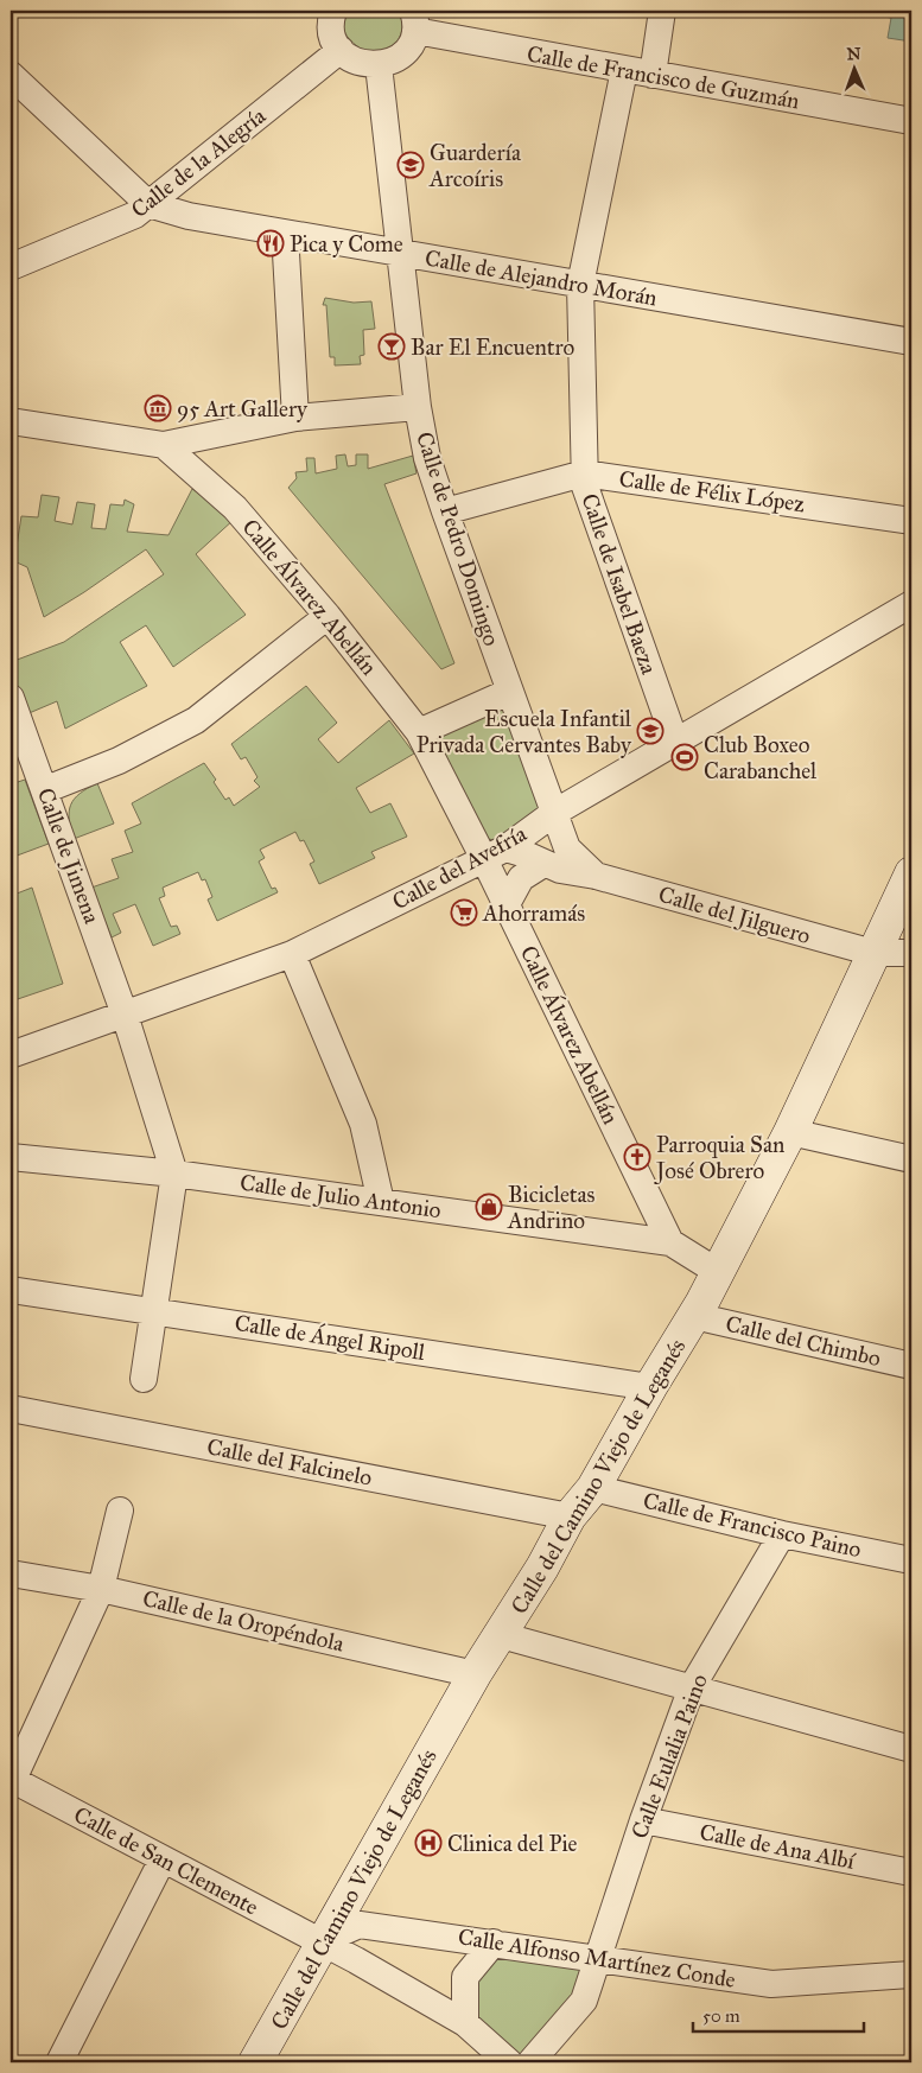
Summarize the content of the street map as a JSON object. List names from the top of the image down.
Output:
{
  "streets": {
    "street": [
      "Calle de Francisco de Guzmán",
      "Calle de la Alegría",
      "Calle de Alejandro Morán",
      "Calle de Félix López",
      "Calle de Pedro Domingo",
      "Calle de Isabel Baeza",
      "Calle Álvarez Abellán",
      "Calle de Jimena",
      "Calle del Avefría",
      "Calle del Jilguero",
      "Calle de Julio Antonio",
      "Calle de Ángel Ripoll",
      "Calle del Chimbo",
      "Calle del Falcinelo",
      "Calle del Camino Viejo de Leganés",
      "Calle de Francisco Paino",
      "Calle de la Oropéndola",
      "Calle Eulalia Paino",
      "Calle de Ana Albí",
      "Calle de San Clemente",
      "Calle Alfonso Martínez Conde"
    ]
  },
  "crossings": [
    ["Calle de Francisco de Guzmán", "Calle de Isabel Baeza"],
    ["Calle de la Alegría", "Calle de Alejandro Morán"],
    ["Calle de Alejandro Morán", "Calle de Pedro Domingo"],
    ["Calle de Alejandro Morán", "Calle de Isabel Baeza"],
    ["Calle de Félix López", "Calle de Pedro Domingo"],
    ["Calle de Félix López", "Calle de Isabel Baeza"],
    ["Calle de Pedro Domingo", "Calle del Avefría"],
    ["Calle de Pedro Domingo", "Calle del Jilguero"],
    ["Calle de Isabel Baeza", "Calle del Avefría"],
    ["Calle Álvarez Abellán", "Calle del Avefría"],
    ["Calle Álvarez Abellán", "Calle del Jilguero"],
    ["Calle Álvarez Abellán", "Calle de Julio Antonio"],
    ["Calle de Jimena", "Calle del Avefría"],
    ["Calle de Jimena", "Calle de Julio Antonio"],
    ["Calle del Avefría", "Calle del Jilguero"],
    ["Calle del Jilguero", "Calle del Camino Viejo de Leganés"],
    ["Calle de Ángel Ripoll", "Calle del Camino Viejo de Leganés"],
    ["Calle del Chimbo", "Calle del Camino Viejo de Leganés"],
    ["Calle del Falcinelo", "Calle del Camino Viejo de Leganés"],
    ["Calle del Camino Viejo de Leganés", "Calle de Francisco Paino"],
    ["Calle del Camino Viejo de Leganés", "Calle de la Oropéndola"],
    ["Calle del Camino Viejo de Leganés", "Calle de San Clemente"],
    ["Calle del Camino Viejo de Leganés", "Calle Alfonso Martínez Conde"],
    ["Calle de Francisco Paino", "Calle Eulalia Paino"],
    ["Calle Eulalia Paino", "Calle de Ana Albí"],
    ["Calle Eulalia Paino", "Calle Alfonso Martínez Conde"],
    ["Calle de San Clemente", "Calle Alfonso Martínez Conde"]
  ],
  "places": {
    "school or university": ["Guardería Arcoíris", "Escuela Infantil Privada Cervantes Baby"],
    "restaurant": ["Pica y Come"],
    "bar": ["Bar El Encuentro"],
    "museum": ["95 Art Gallery"],
    "sports": ["Club Boxeo Carabanchel"],
    "supermarket": ["Ahorramás"],
    "church": ["Parroquia San José Obrero"],
    "shop": ["Bicicletas Andrino"],
    "hospital": ["Clinica del Pie"]
  },
  "scale_bar": "50 m",
  "north": "top"
}
